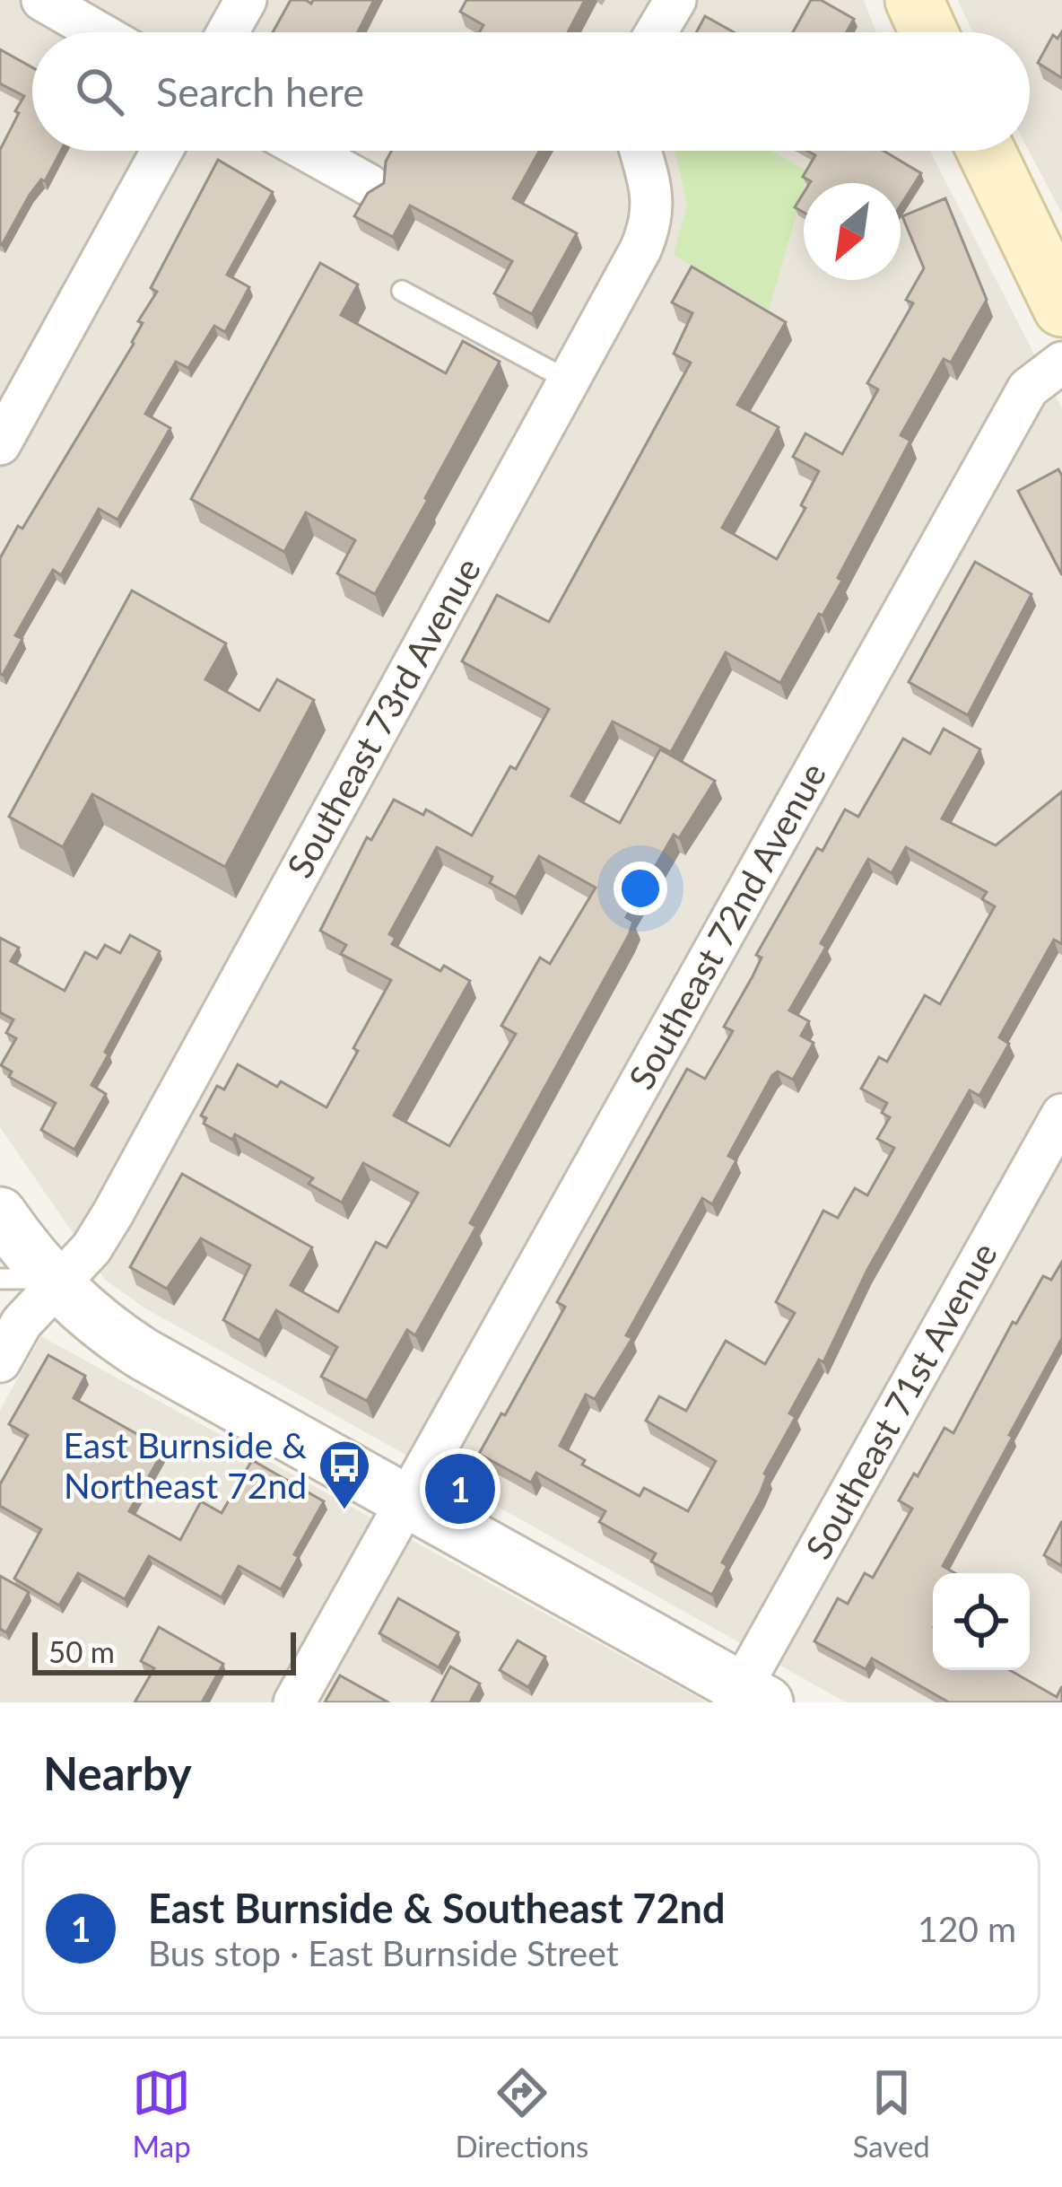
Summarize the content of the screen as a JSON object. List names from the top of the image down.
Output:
{
  "streets": {
    "street": ["Southeast 73rd Avenue", "Southeast 72nd Avenue", "Southeast 71st Avenue"]
  },
  "places": {
    "bus stop": ["East Burnside & Northeast 72nd"]
  },
  "scale_bar": "50 m",
  "north": "bottom left",
  "page": {
    "search": "Search here",
    "pins": "1",
    "scale": "50 m",
    "heading": "Nearby",
    "list": [
      {
        "mark": "1",
        "name": "East Burnside & Southeast 72nd",
        "note": "Bus stop · East Burnside Street",
        "value": "120 m"
      }
    ],
    "nav": ["Map", "Directions", "Saved"]
  }
}
